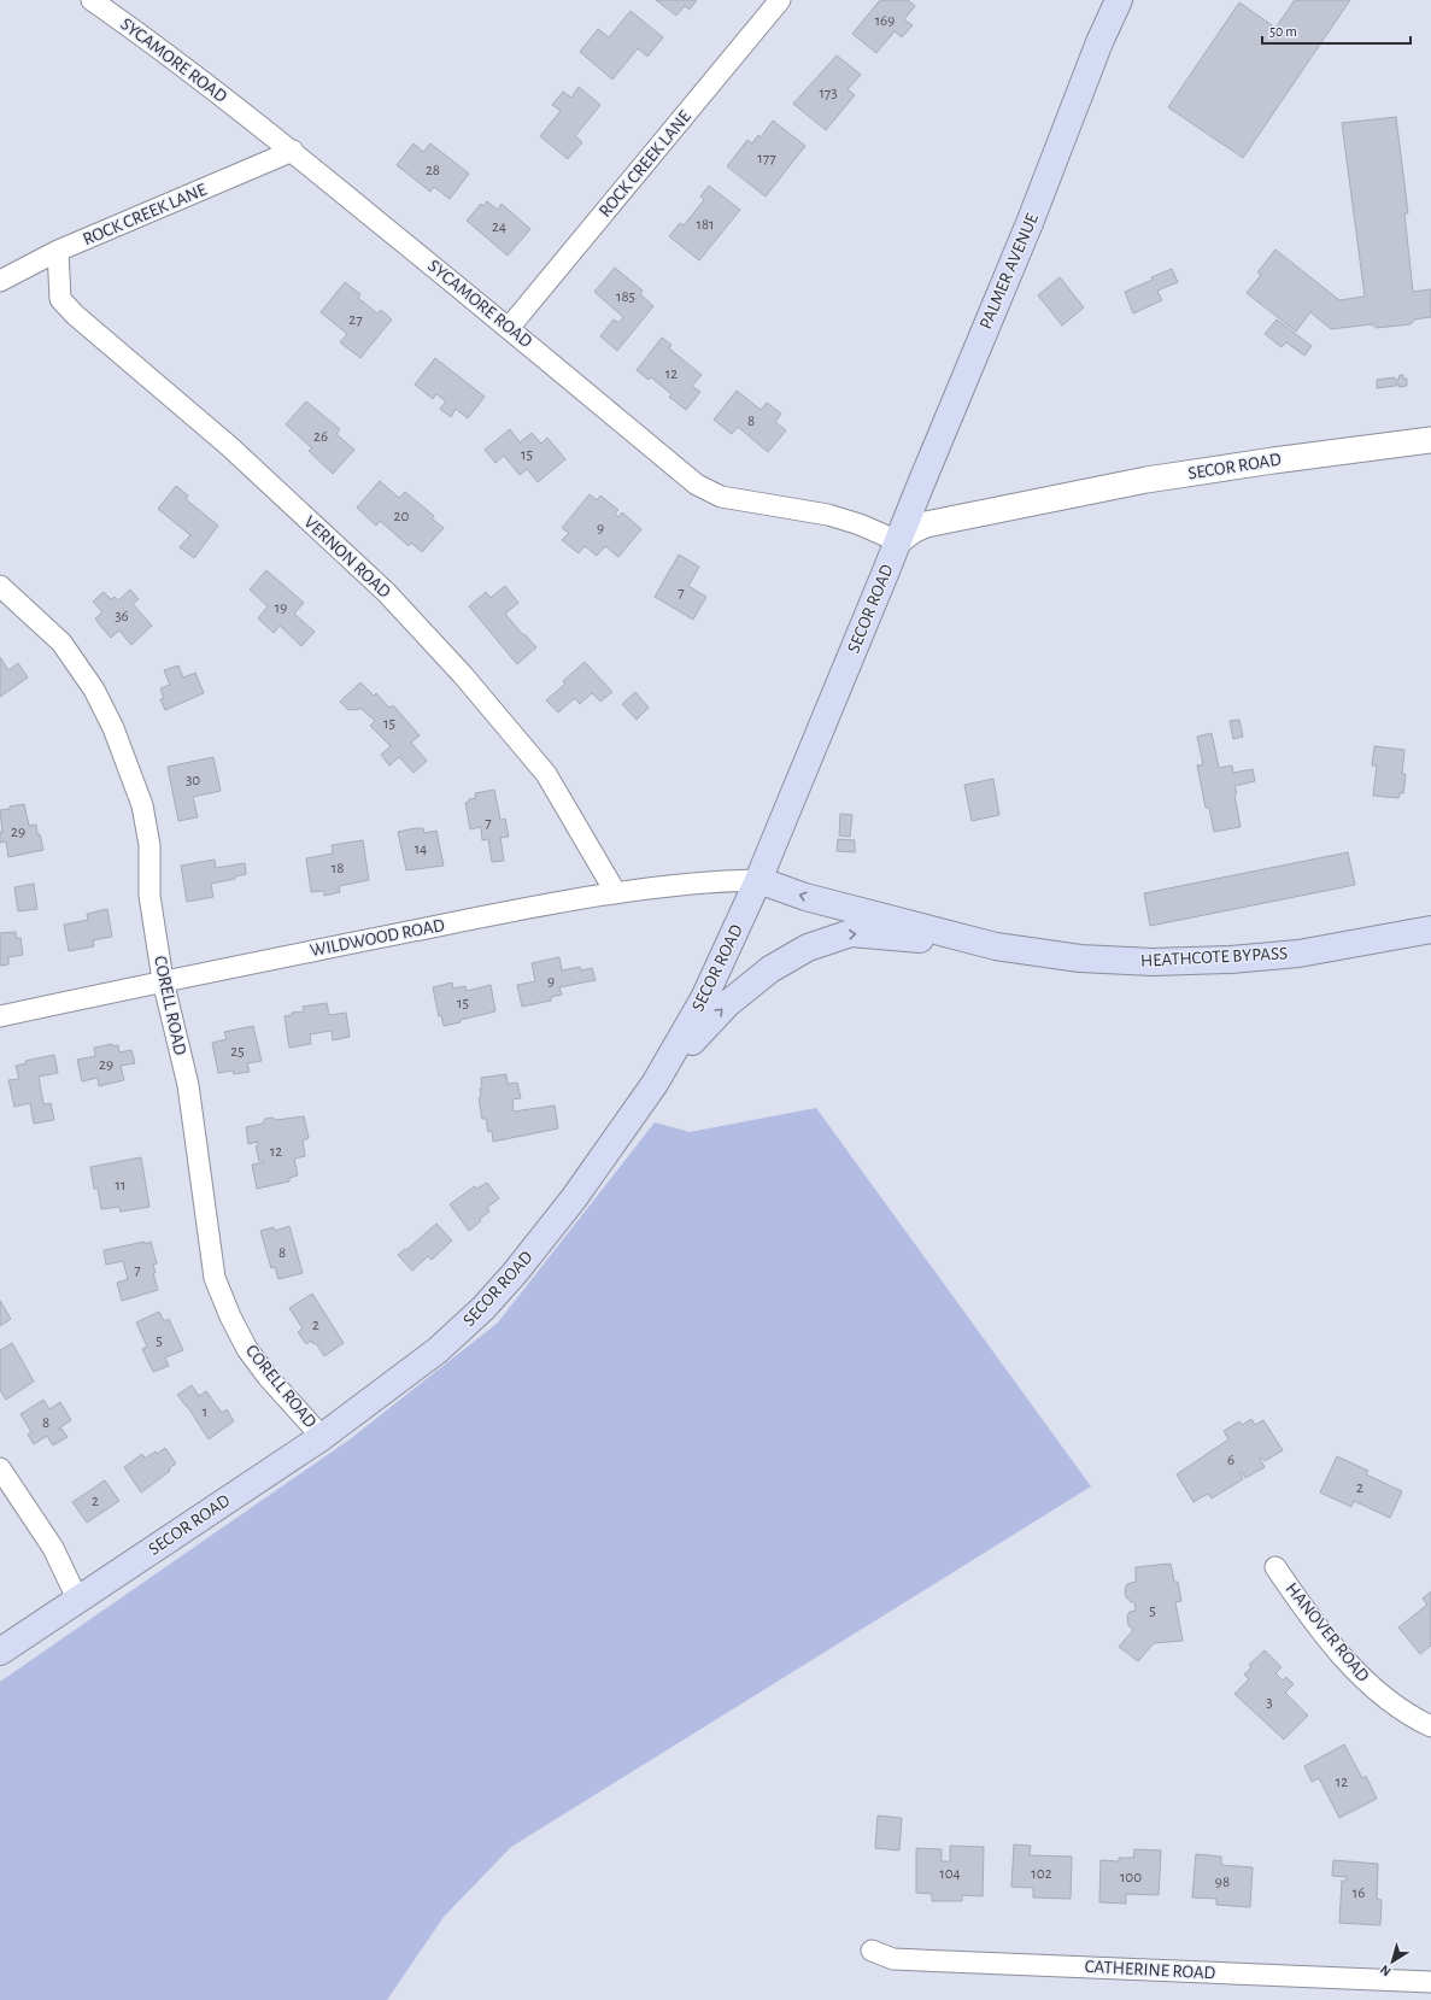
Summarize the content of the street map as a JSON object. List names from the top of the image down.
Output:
{
  "streets": {
    "main road": ["PALMER AVENUE", "SECOR ROAD", "HEATHCOTE BYPASS"],
    "street": [
      "SYCAMORE ROAD",
      "ROCK CREEK LANE",
      "VERNON ROAD",
      "WILDWOOD ROAD",
      "CORELL ROAD",
      "HANOVER ROAD",
      "CATHERINE ROAD"
    ]
  },
  "crossings": [
    ["SYCAMORE ROAD", "ROCK CREEK LANE"],
    ["SYCAMORE ROAD", "PALMER AVENUE"],
    ["SYCAMORE ROAD", "SECOR ROAD"],
    ["ROCK CREEK LANE", "VERNON ROAD"],
    ["PALMER AVENUE", "SECOR ROAD"],
    ["SECOR ROAD", "WILDWOOD ROAD"],
    ["SECOR ROAD", "CORELL ROAD"],
    ["VERNON ROAD", "WILDWOOD ROAD"],
    ["WILDWOOD ROAD", "CORELL ROAD"]
  ],
  "house_numbers": [
    "169",
    "173",
    "177",
    "28",
    "181",
    "24",
    "185",
    "27",
    "12",
    "8",
    "26",
    "15",
    "20",
    "9",
    "7",
    "19",
    "36",
    "15",
    "30",
    "7",
    "29",
    "14",
    "18",
    "9",
    "15",
    "25",
    "29",
    "12",
    "11",
    "8",
    "7",
    "2",
    "5",
    "1",
    "8",
    "6",
    "2",
    "2",
    "5",
    "3",
    "12",
    "104",
    "102",
    "100",
    "98",
    "16"
  ],
  "scale_bar": "50 m",
  "north": "bottom left"
}
